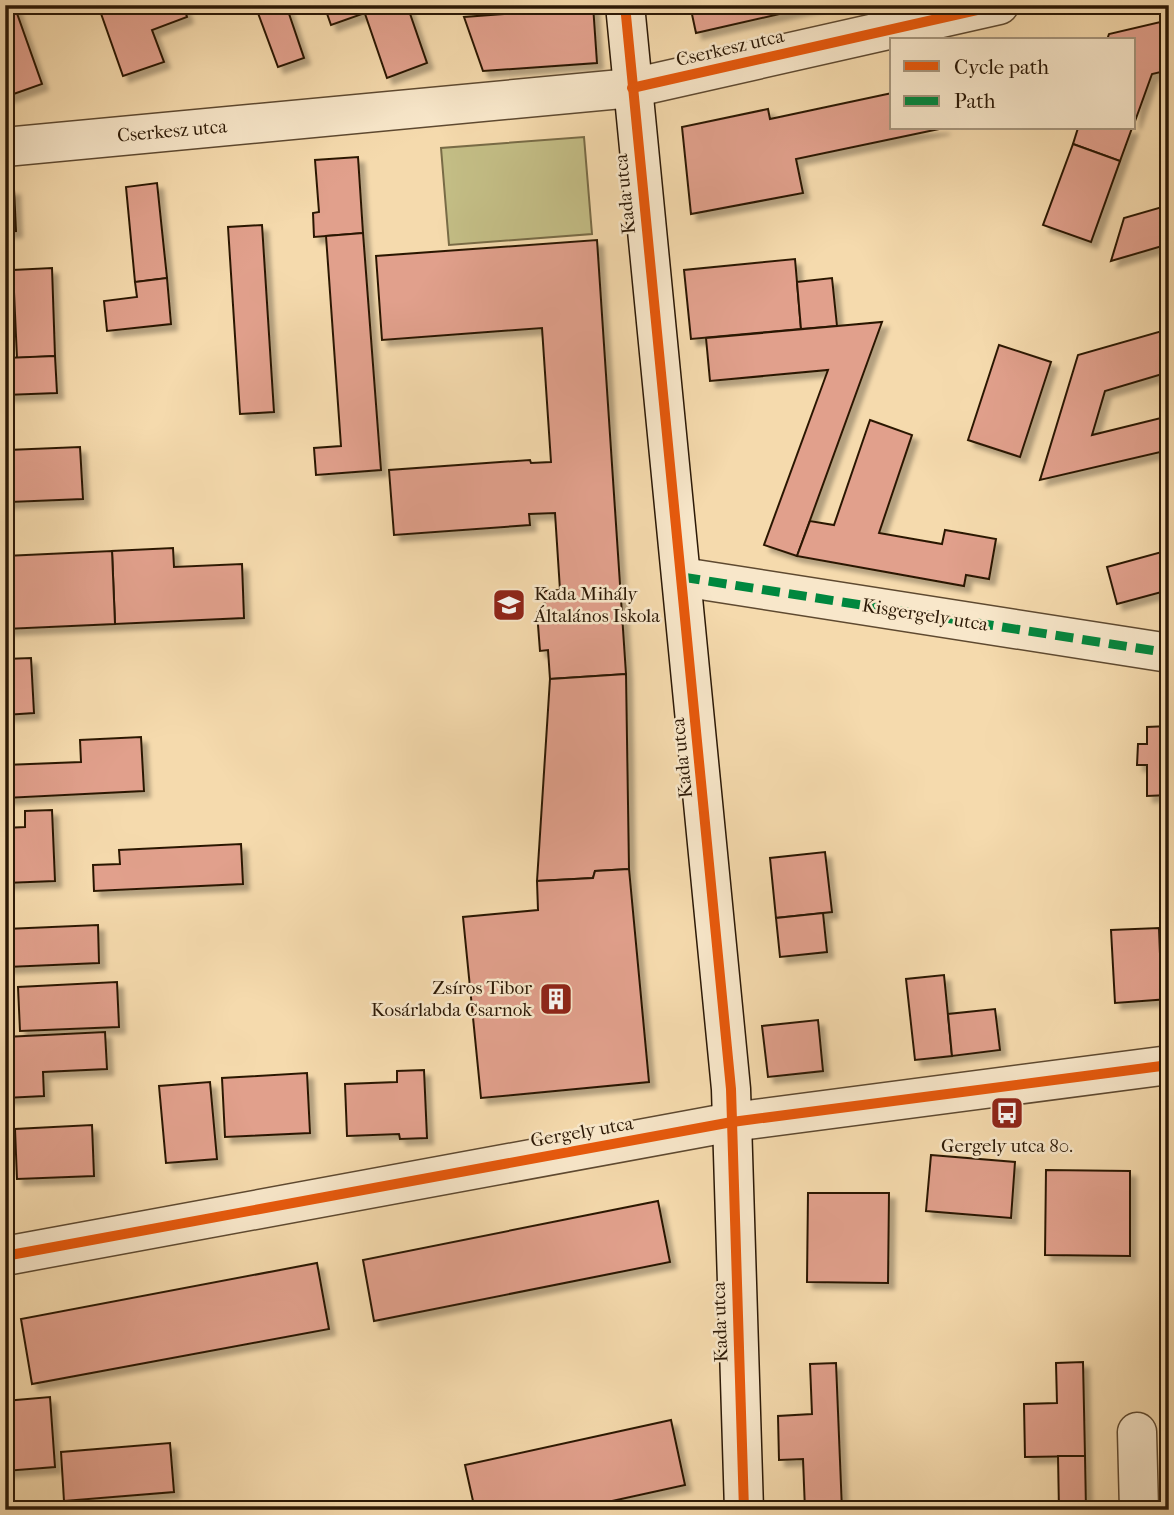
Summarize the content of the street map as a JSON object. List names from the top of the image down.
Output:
{
  "streets": {
    "street": [
      "Cserkesz utca",
      "Kada utca",
      "Kisgergely utca",
      "Gergely utca"
    ]
  },
  "crossings": [
    ["Cserkesz utca", "Kada utca"],
    ["Kada utca", "Kisgergely utca"],
    ["Kada utca", "Gergely utca"]
  ],
  "places": {
    "school or university": ["Kada Mihály Általános Iskola"],
    "building": ["Zsíros Tibor Kosárlabda Csarnok"],
    "bus stop": ["Gergely utca 80."]
  },
  "legend": ["Cycle path", "Path"]
}
